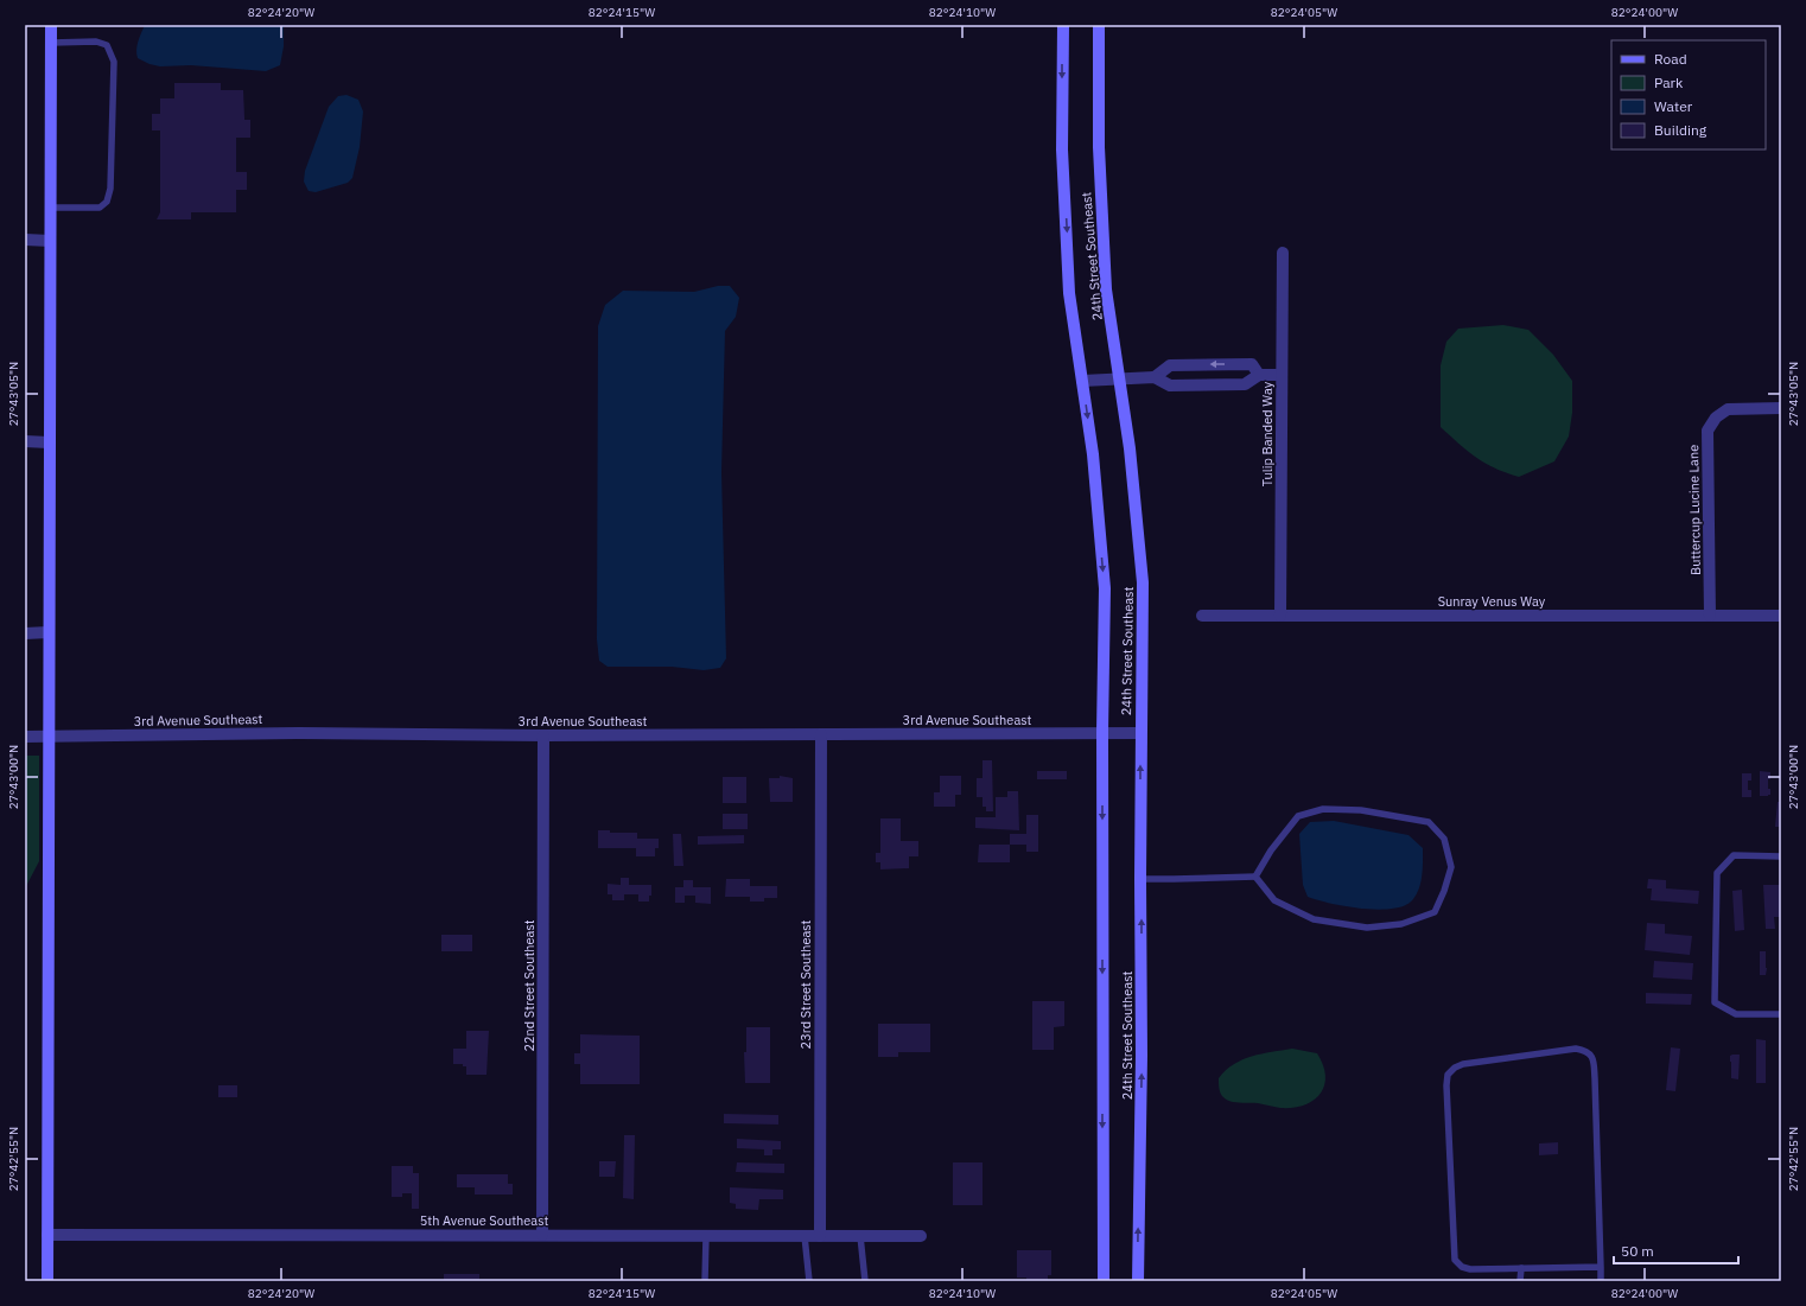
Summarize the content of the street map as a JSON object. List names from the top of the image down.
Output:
{
  "streets": {
    "street": [
      "24th Street Southeast",
      "Tulip Banded Way",
      "Buttercup Lucine Lane",
      "Sunray Venus Way",
      "3rd Avenue Southeast",
      "23rd Street Southeast",
      "22nd Street Southeast",
      "5th Avenue Southeast"
    ]
  },
  "crossings": [
    ["24th Street Southeast", "3rd Avenue Southeast"],
    ["Tulip Banded Way", "Sunray Venus Way"],
    ["Buttercup Lucine Lane", "Sunray Venus Way"],
    ["3rd Avenue Southeast", "23rd Street Southeast"],
    ["3rd Avenue Southeast", "22nd Street Southeast"],
    ["23rd Street Southeast", "5th Avenue Southeast"],
    ["22nd Street Southeast", "5th Avenue Southeast"]
  ],
  "legend": [
    "Road",
    "Park",
    "Water",
    "Building"
  ],
  "scale_bar": "50 m",
  "coordinates": [
    "82°24'20\"W",
    "82°24'15\"W",
    "82°24'10\"W",
    "82°24'05\"W",
    "82°24'00\"W",
    "27°43'05\"N",
    "27°43'00\"N",
    "27°42'55\"N"
  ]
}
